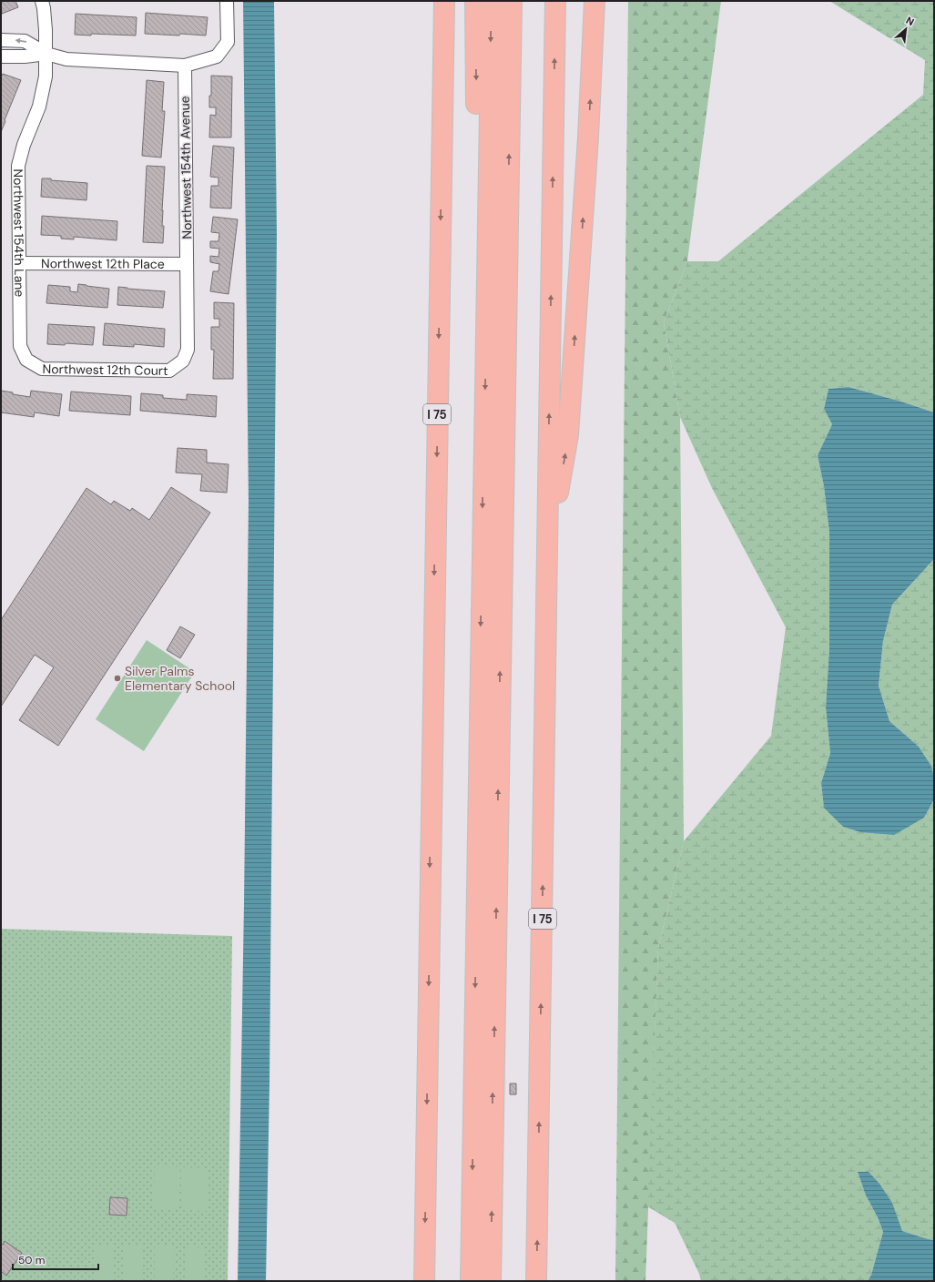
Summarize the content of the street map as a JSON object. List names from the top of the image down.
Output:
{
  "streets": {
    "highway": ["I 75"],
    "street": [
      "Northwest 154th Avenue",
      "Northwest 154th Lane",
      "Northwest 12th Place",
      "Northwest 12th Court"
    ]
  },
  "crossings": [
    ["Northwest 154th Avenue", "Northwest 12th Place"],
    ["Northwest 154th Avenue", "Northwest 12th Court"],
    ["Northwest 154th Lane", "Northwest 12th Place"],
    ["Northwest 154th Lane", "Northwest 12th Court"]
  ],
  "places": ["Silver Palms Elementary School"],
  "scale_bar": "50 m",
  "north": "top right"
}
